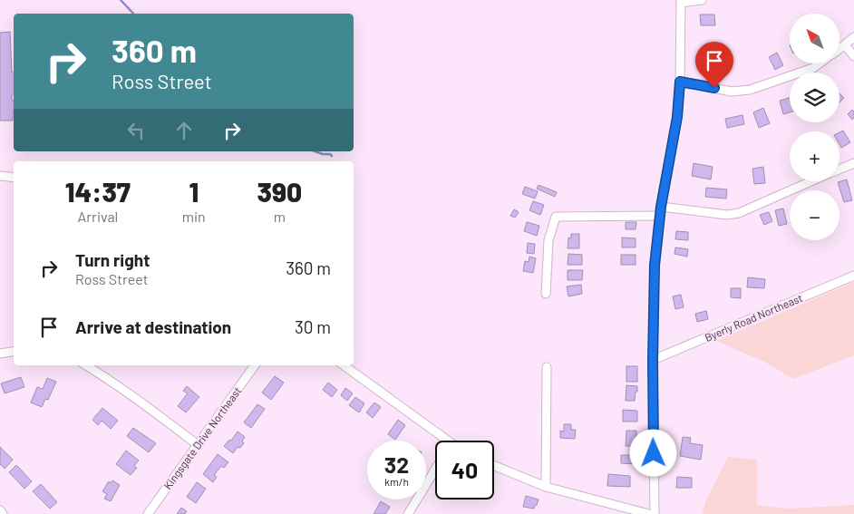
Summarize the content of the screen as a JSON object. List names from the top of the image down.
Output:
{
  "streets": {
    "street": ["Byerly Road Northeast", "Kingsgate Drive Northeast"]
  },
  "north": "top left",
  "page": {
    "map_buttons": ["+", "−"],
    "turn": ["360 m", "Ross Street"],
    "eta": [
      "14:37",
      "Arrival",
      "1",
      "min",
      "390",
      "m"
    ],
    "list": [
      {
        "name": "Turn right",
        "note": "Ross Street",
        "value": "360 m"
      },
      {
        "name": "Arrive at destination",
        "value": "30 m"
      }
    ],
    "speed": "32 km/h",
    "limit": "40"
  }
}
